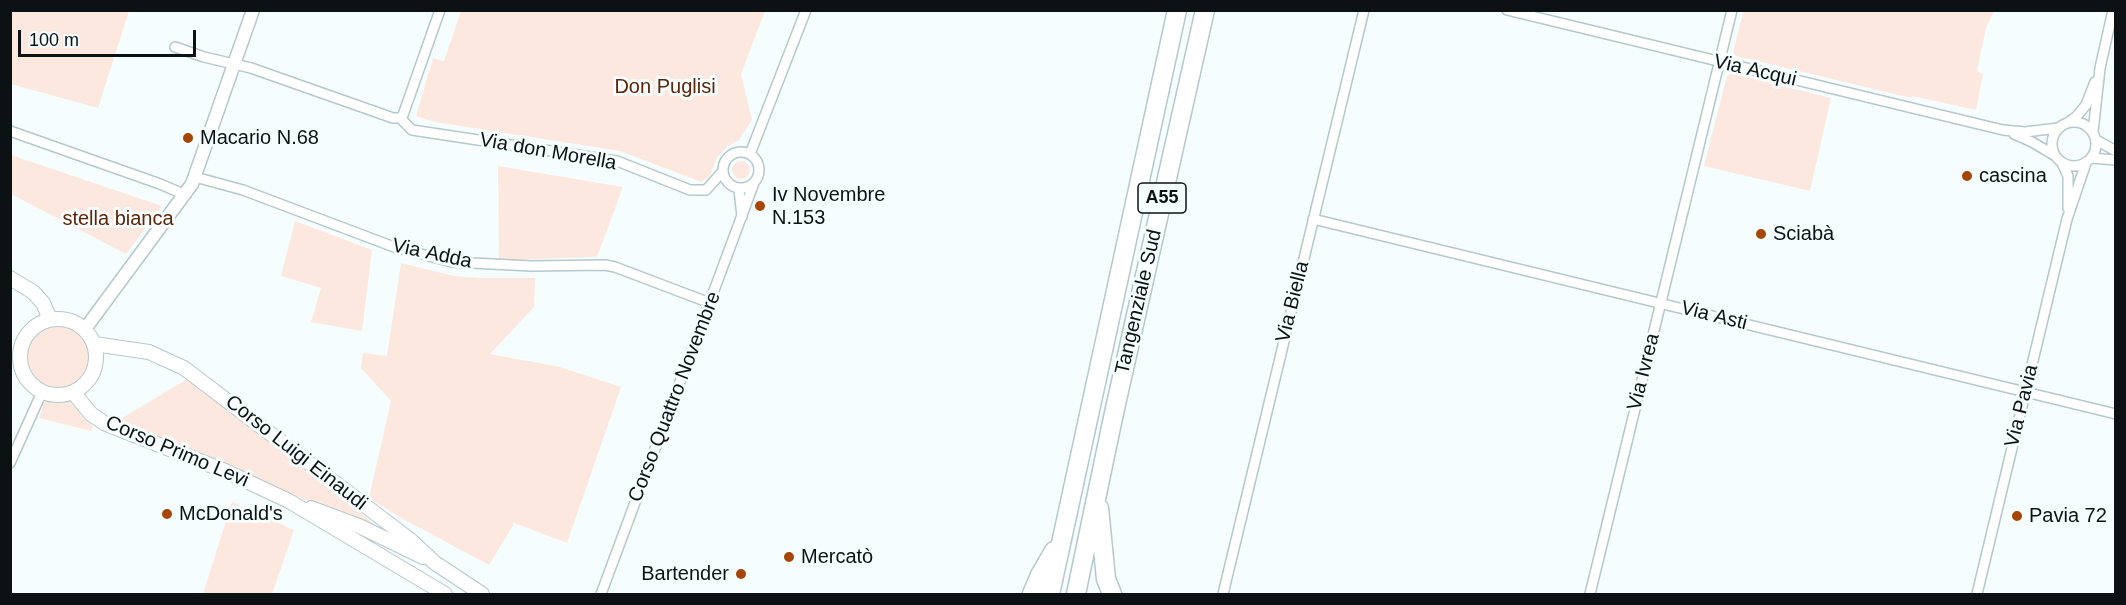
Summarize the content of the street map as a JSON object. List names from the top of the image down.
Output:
{
  "streets": {
    "highway": ["A55", "Tangenziale Sud"],
    "main road": ["Corso Primo Levi", "Corso Luigi Einaudi"],
    "street": [
      "Via Acqui",
      "Via don Morella",
      "Via Adda",
      "Via Biella",
      "Via Asti",
      "Via Ivrea",
      "Corso Quattro Novembre",
      "Via Pavia"
    ]
  },
  "crossings": [
    ["Via Acqui", "Via Ivrea"],
    ["Via Acqui", "Via Pavia"],
    ["Via don Morella", "Corso Quattro Novembre"],
    ["Via Adda", "Corso Quattro Novembre"],
    ["Via Biella", "Via Asti"],
    ["Via Asti", "Via Ivrea"],
    ["Via Asti", "Via Pavia"],
    ["Corso Primo Levi", "Corso Luigi Einaudi"]
  ],
  "parks": ["Don Puglisi", "stella bianca"],
  "places": [
    "Macario N.68",
    "cascina",
    "Iv Novembre N.153",
    "Sciabà",
    "McDonald's",
    "Pavia 72",
    "Mercatò",
    "Bartender"
  ],
  "scale_bar": "100 m"
}
